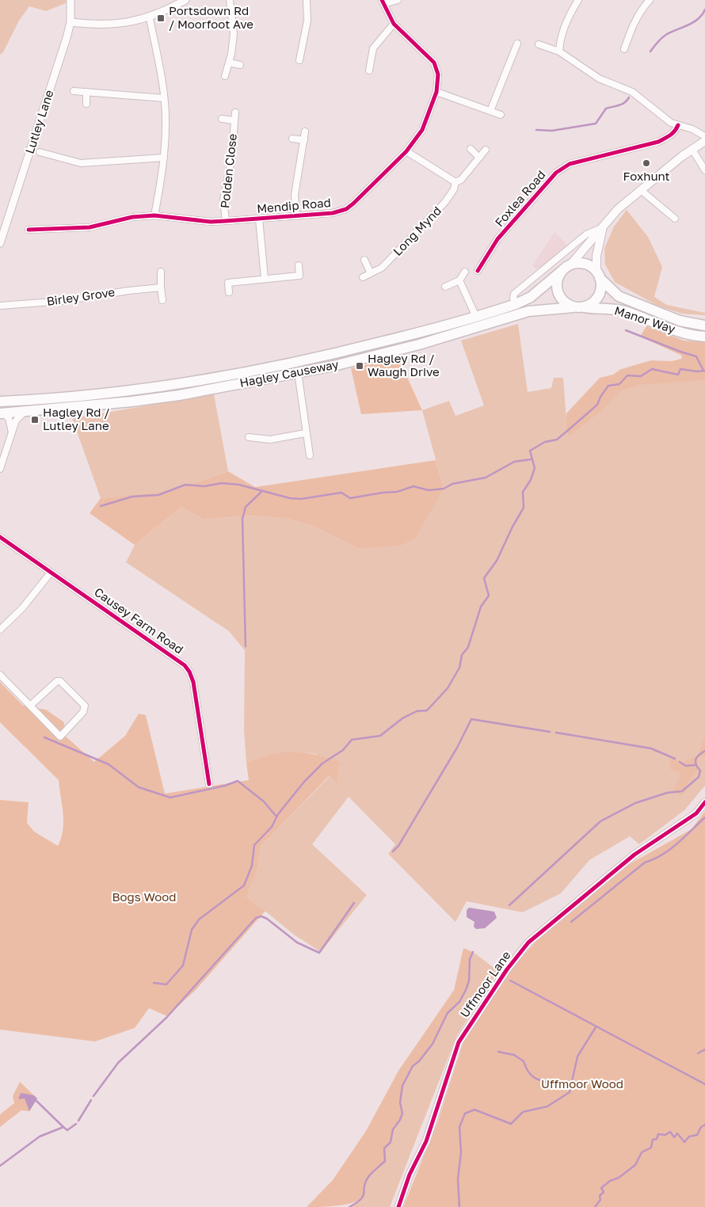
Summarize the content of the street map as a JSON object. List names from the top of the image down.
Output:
{
  "streets": {
    "highway": ["Manor Way", "Hagley Causeway"],
    "street": [
      "Lutley Lane",
      "Polden Close",
      "Foxlea Road",
      "Mendip Road",
      "Long Mynd",
      "Birley Grove",
      "Causey Farm Road",
      "Uffmoor Lane"
    ]
  },
  "crossings": [
    ["Polden Close", "Mendip Road"],
    ["Manor Way", "Hagley Causeway"]
  ],
  "parks": ["Bogs Wood", "Uffmoor Wood"],
  "places": {
    "transit": ["Portsdown Rd / Moorfoot Ave", "Hagley Rd / Waugh Drive", "Hagley Rd / Lutley Lane"],
    "other": ["Foxhunt"]
  }
}
